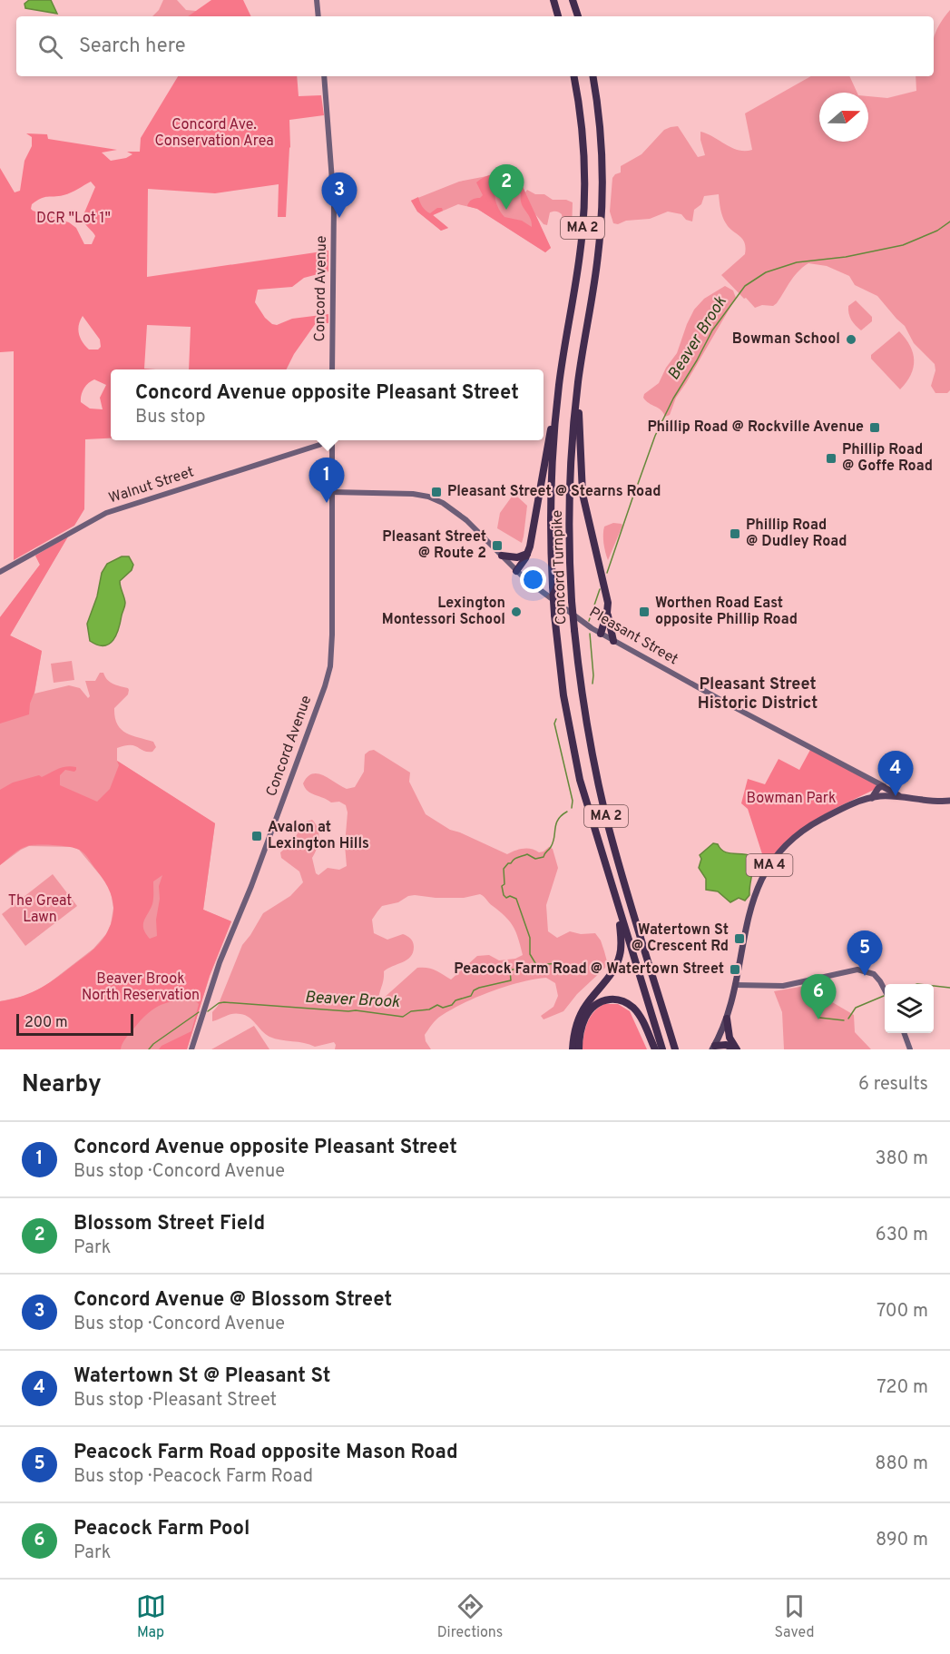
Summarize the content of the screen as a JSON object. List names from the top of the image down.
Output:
{
  "streets": {
    "highway": ["MA 2", "Concord Turnpike"],
    "main road": ["Pleasant Street", "MA 4"],
    "street": ["Concord Avenue", "Walnut Street"]
  },
  "crossings": [
    ["MA 2", "Concord Turnpike"],
    ["Concord Avenue", "Pleasant Street"],
    ["Pleasant Street", "MA 4"]
  ],
  "districts": ["Pleasant Street Historic District"],
  "water": ["Beaver Brook"],
  "parks": [
    "Concord Ave. Conservation Area",
    "DCR \"Lot 1\"",
    "Bowman Park",
    "The Great Lawn",
    "Beaver Brook North Reservation"
  ],
  "places": {
    "other": ["Bowman School", "Lexington Montessori School"],
    "transit": [
      "Phillip Road @ Rockville Avenue",
      "Phillip Road @ Goffe Road",
      "Pleasant Street @ Stearns Road",
      "Phillip Road @ Dudley Road",
      "Pleasant Street @ Route 2",
      "Worthen Road East opposite Phillip Road",
      "Avalon at Lexington Hills",
      "Watertown St @ Crescent Rd",
      "Peacock Farm Road @ Watertown Street"
    ]
  },
  "scale_bar": "200 m",
  "north": "right",
  "page": {
    "search": "Search here",
    "pins": [
      "2",
      "3",
      "1",
      "4",
      "5",
      "6"
    ],
    "popup": ["Concord Avenue opposite Pleasant Street", "Bus stop"],
    "scale": "200 m",
    "heading": ["Nearby", "6 results"],
    "list": [
      {
        "mark": "1",
        "name": "Concord Avenue opposite Pleasant Street",
        "note": "Bus stop · Concord Avenue",
        "value": "380 m"
      },
      {
        "mark": "2",
        "name": "Blossom Street Field",
        "note": "Park",
        "value": "630 m"
      },
      {
        "mark": "3",
        "name": "Concord Avenue @ Blossom Street",
        "note": "Bus stop · Concord Avenue",
        "value": "700 m"
      },
      {
        "mark": "4",
        "name": "Watertown St @ Pleasant St",
        "note": "Bus stop · Pleasant Street",
        "value": "720 m"
      },
      {
        "mark": "5",
        "name": "Peacock Farm Road opposite Mason Road",
        "note": "Bus stop · Peacock Farm Road",
        "value": "880 m"
      },
      {
        "mark": "6",
        "name": "Peacock Farm Pool",
        "note": "Park",
        "value": "890 m"
      }
    ],
    "nav": ["Map", "Directions", "Saved"]
  }
}
